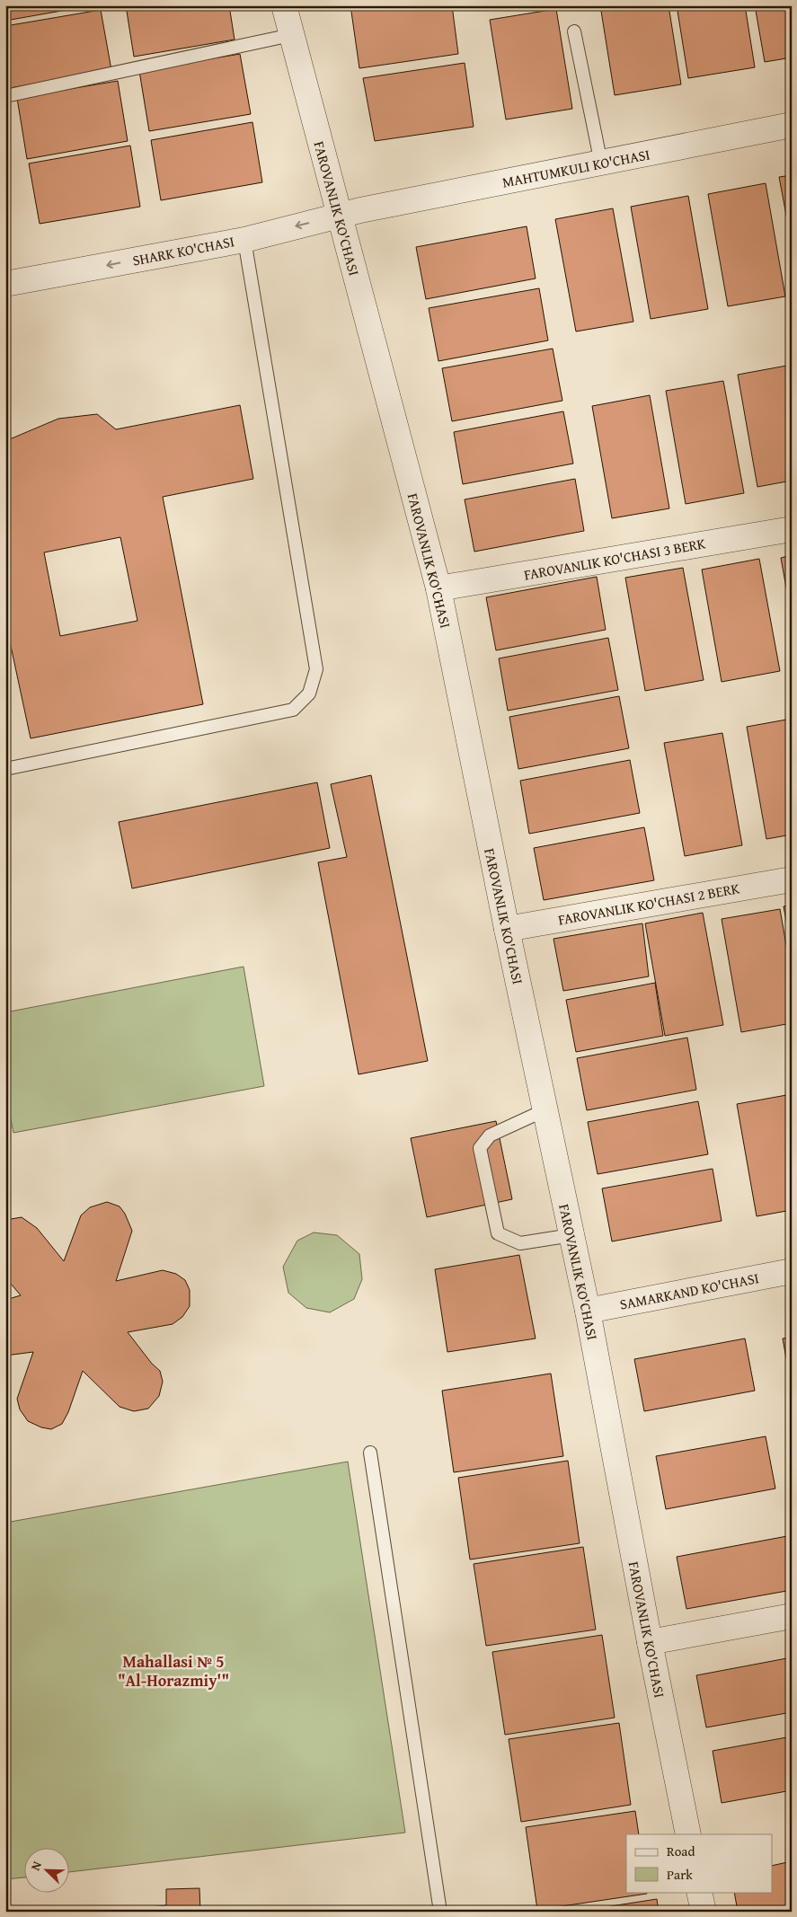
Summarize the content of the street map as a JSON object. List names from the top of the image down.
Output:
{
  "streets": {
    "street": [
      "MAHTUMKULI KO'CHASI",
      "FAROVANLIK KO'CHASI",
      "SHARK KO'CHASI",
      "FAROVANLIK KO'CHASI 3 BERK",
      "FAROVANLIK KO'CHASI 2 BERK",
      "SAMARKAND KO'CHASI"
    ]
  },
  "crossings": [
    ["MAHTUMKULI KO'CHASI", "FAROVANLIK KO'CHASI"],
    ["MAHTUMKULI KO'CHASI", "SHARK KO'CHASI"],
    ["FAROVANLIK KO'CHASI", "SHARK KO'CHASI"],
    ["FAROVANLIK KO'CHASI", "FAROVANLIK KO'CHASI 3 BERK"],
    ["FAROVANLIK KO'CHASI", "FAROVANLIK KO'CHASI 2 BERK"],
    ["FAROVANLIK KO'CHASI", "SAMARKAND KO'CHASI"]
  ],
  "one_way": ["SHARK KO'CHASI"],
  "districts": ["Mahallasi № 5 \"Аl-Horazmiy'\""],
  "legend": ["Road", "Park"],
  "north": "top left"
}
